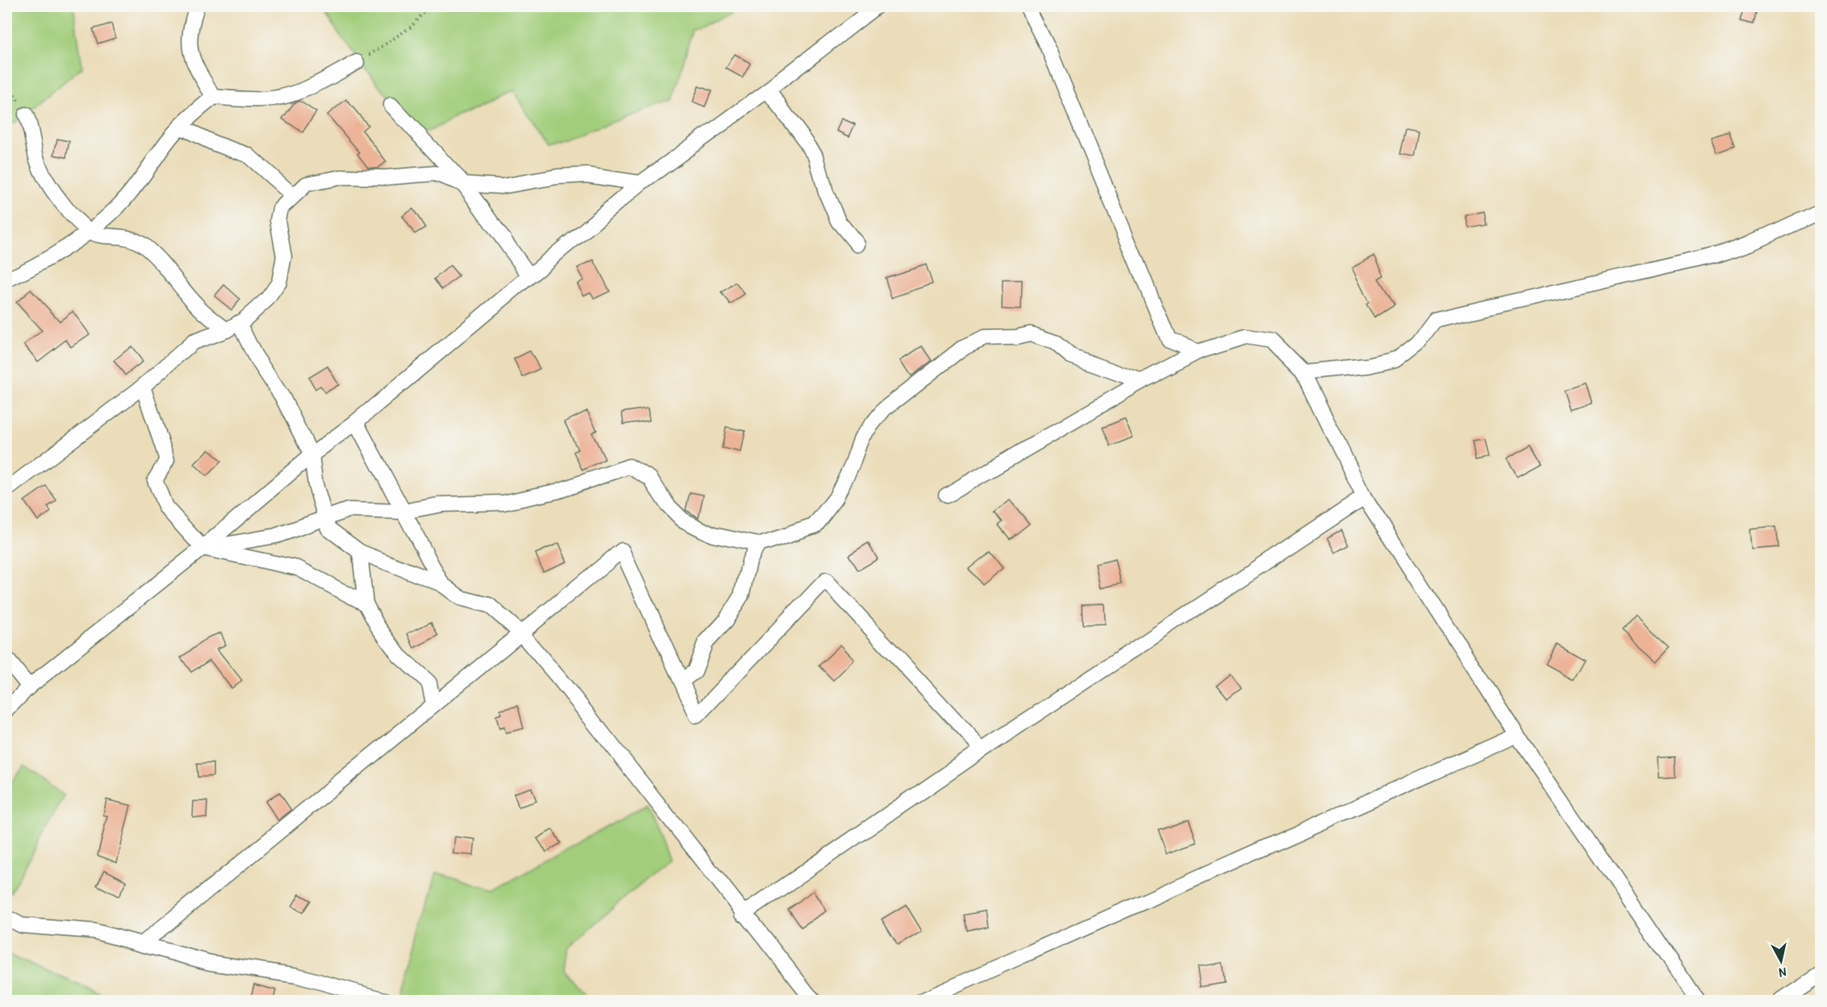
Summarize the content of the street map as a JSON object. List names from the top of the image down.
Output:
{
  "north": "bottom"
}
